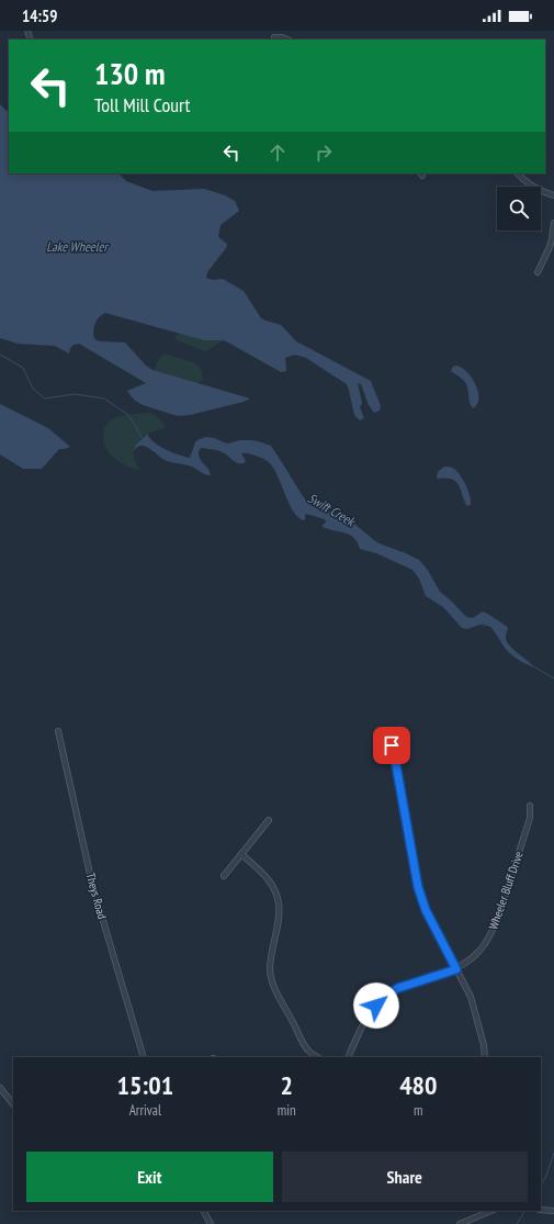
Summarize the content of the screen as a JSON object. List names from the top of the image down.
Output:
{
  "streets": {
    "street": ["Wheeler Bluff Drive", "Theys Road"]
  },
  "water": ["Lake Wheeler", "Swift Creek"],
  "page": {
    "status": "14:59",
    "turn": ["130 m", "Toll Mill Court"],
    "eta": [
      "15:01",
      "Arrival",
      "2",
      "min",
      "480",
      "m"
    ],
    "buttons": ["Exit", "Share"]
  }
}
